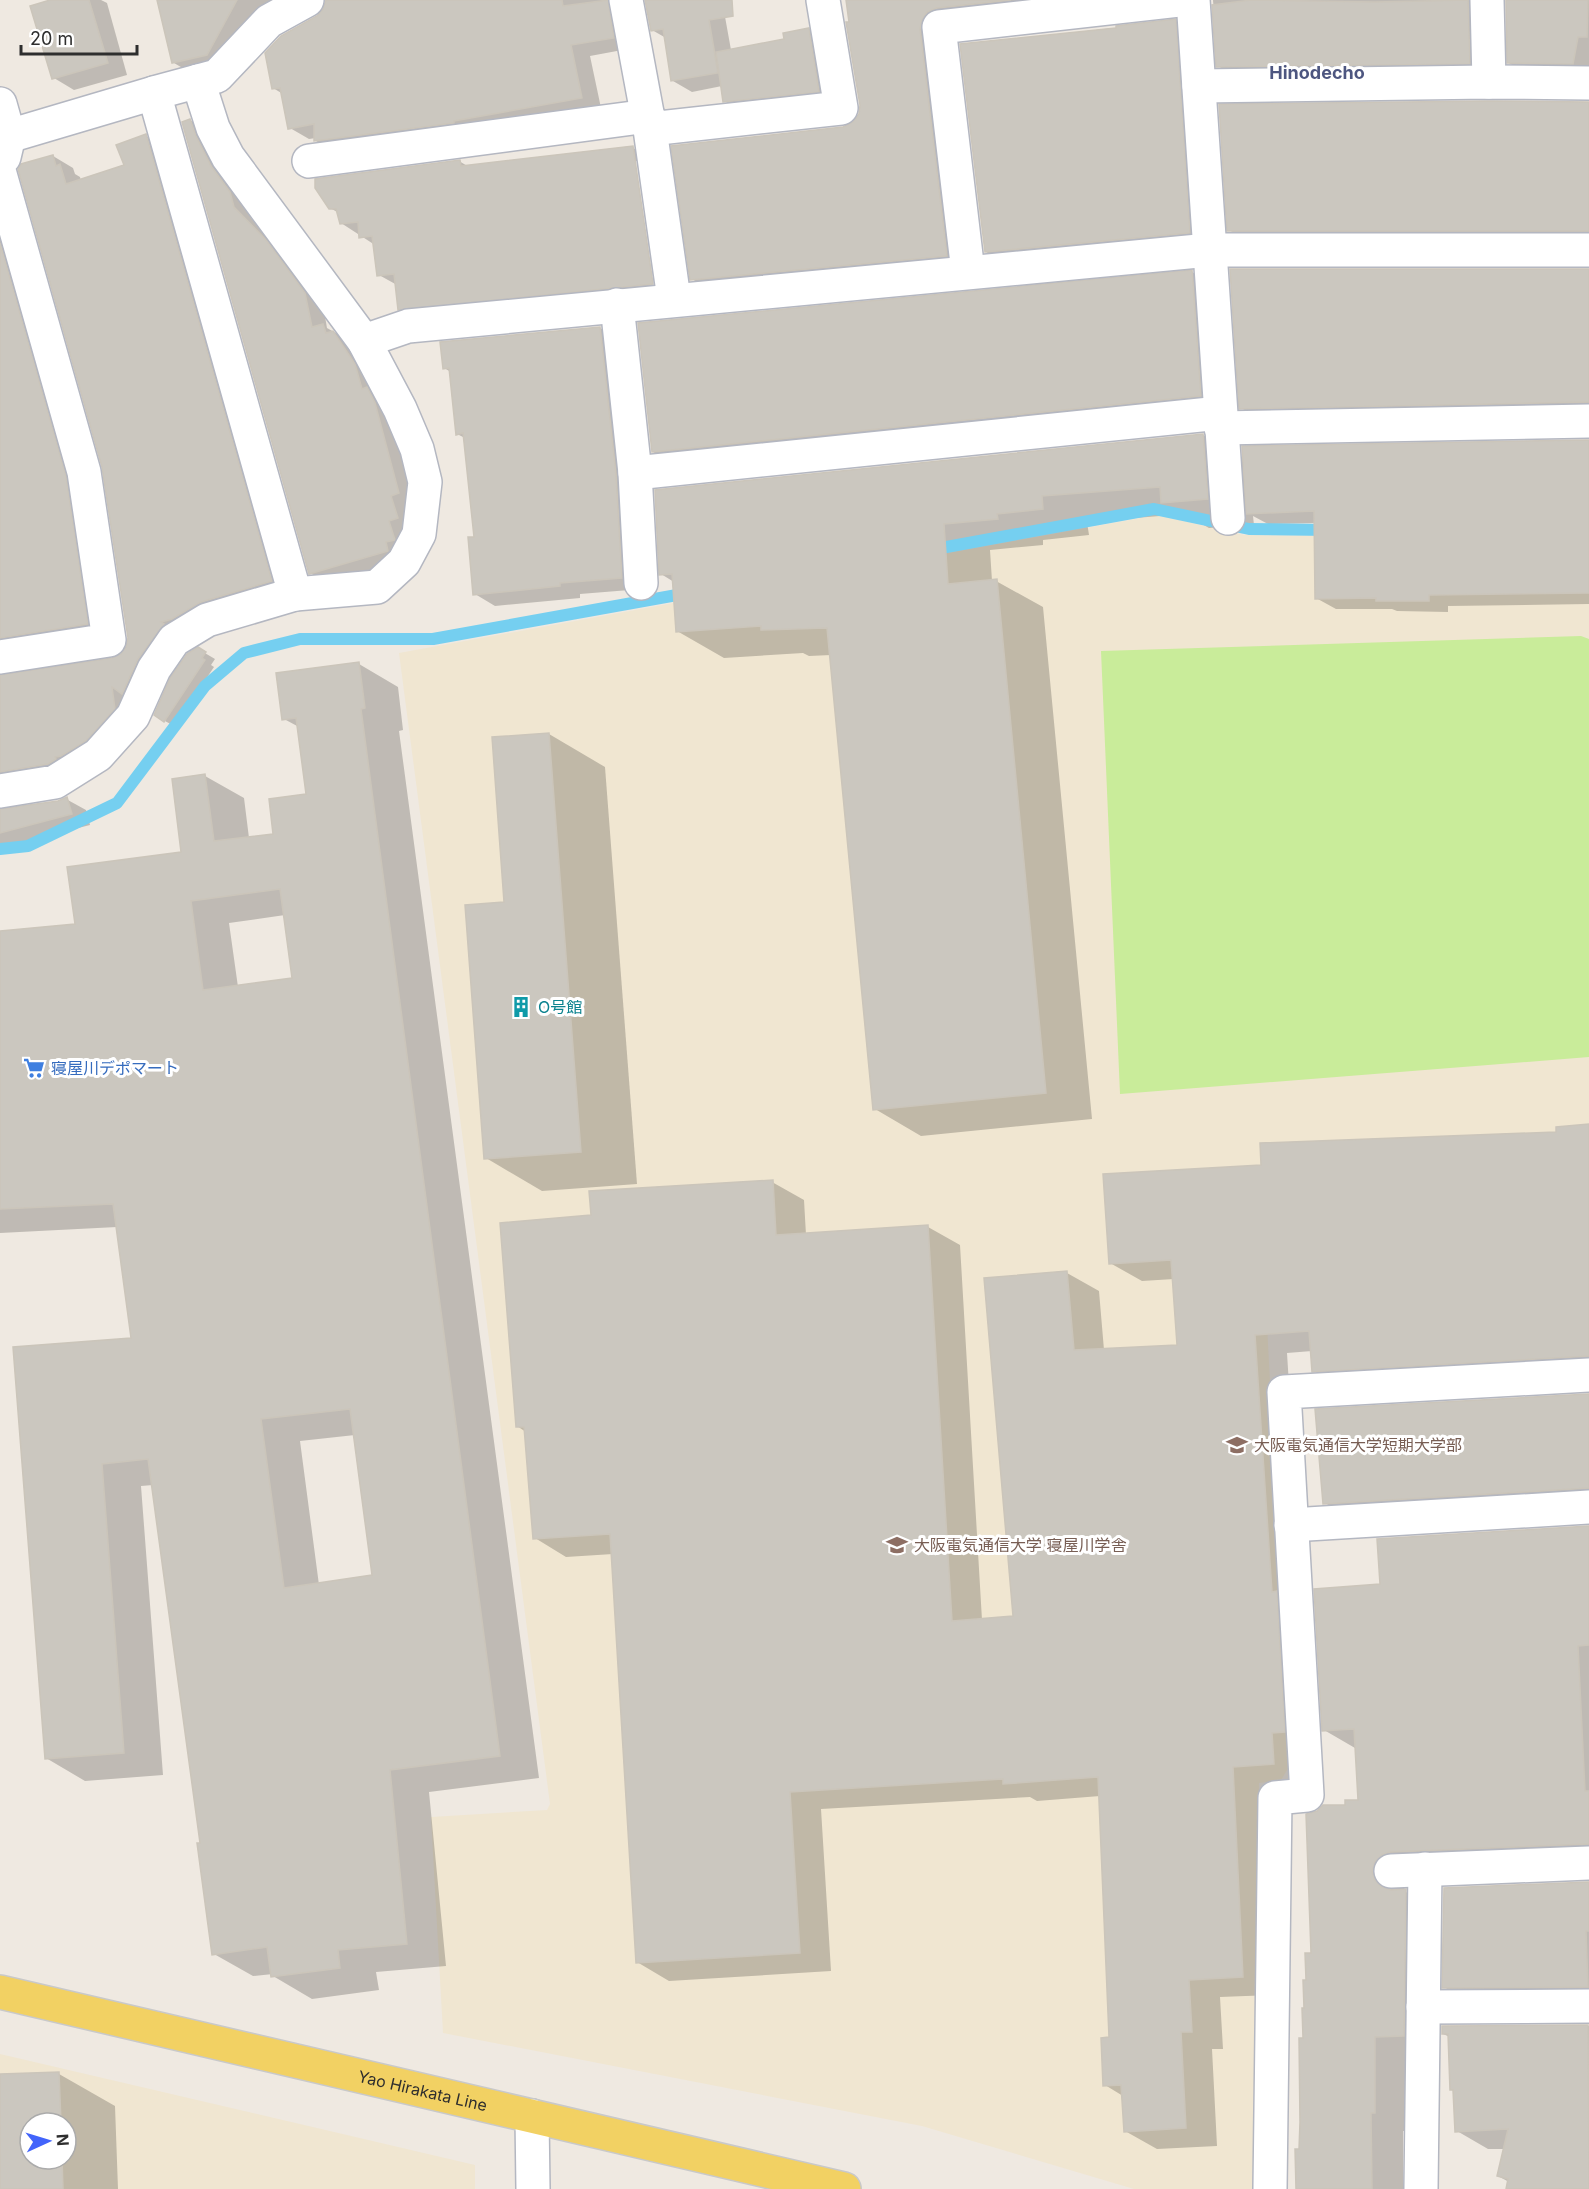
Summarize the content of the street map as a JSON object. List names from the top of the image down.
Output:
{
  "streets": {
    "main road": ["Yao Hirakata Line"]
  },
  "districts": ["Hinodecho"],
  "places": {
    "building": ["O号館"],
    "supermarket": ["寝屋川デポマート"],
    "school or university": ["大阪電気通信大学短期大学部", "大阪電気通信大学 寝屋川学舎"]
  },
  "scale_bar": "20 m",
  "north": "right"
}
